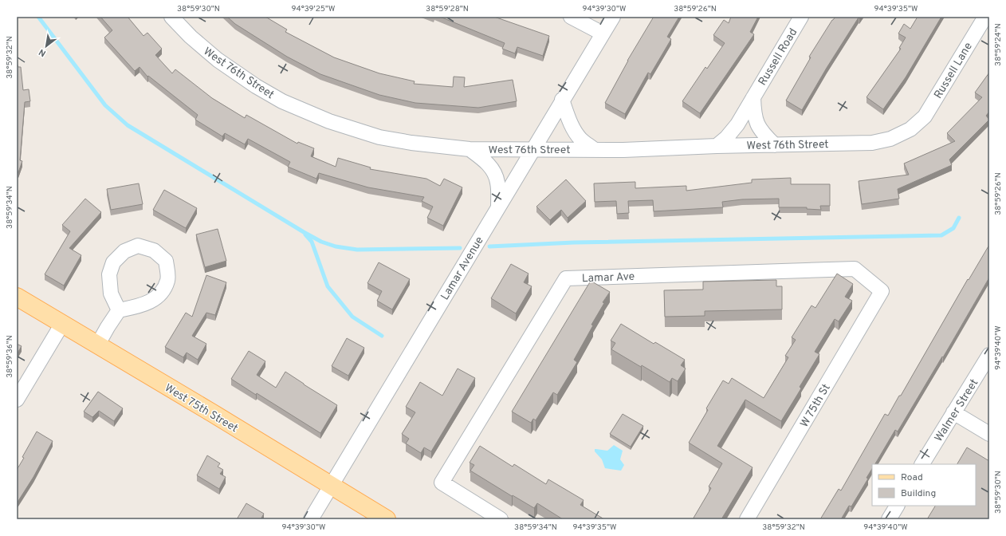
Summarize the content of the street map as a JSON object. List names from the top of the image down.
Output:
{
  "streets": {
    "main road": ["West 75th Street"],
    "street": [
      "Russell Road",
      "Russell Lane",
      "West 76th Street",
      "Lamar Avenue",
      "Lamar Ave",
      "W 75th St",
      "Walmer Street"
    ]
  },
  "crossings": [
    ["Russell Road", "West 76th Street"],
    ["Russell Lane", "West 76th Street"],
    ["West 76th Street", "Lamar Avenue"],
    ["Lamar Avenue", "West 75th Street"],
    ["Lamar Ave", "W 75th St"]
  ],
  "legend": ["Road", "Building"],
  "north": "bottom left",
  "coordinates": [
    "38°59'30\"N",
    "94°39'25\"W",
    "38°59'28\"N",
    "94°39'30\"W",
    "38°59'26\"N",
    "94°39'35\"W",
    "38°59'24\"N",
    "38°59'32\"N",
    "38°59'34\"N",
    "94°39'40\"W",
    "38°59'36\"N"
  ]
}
